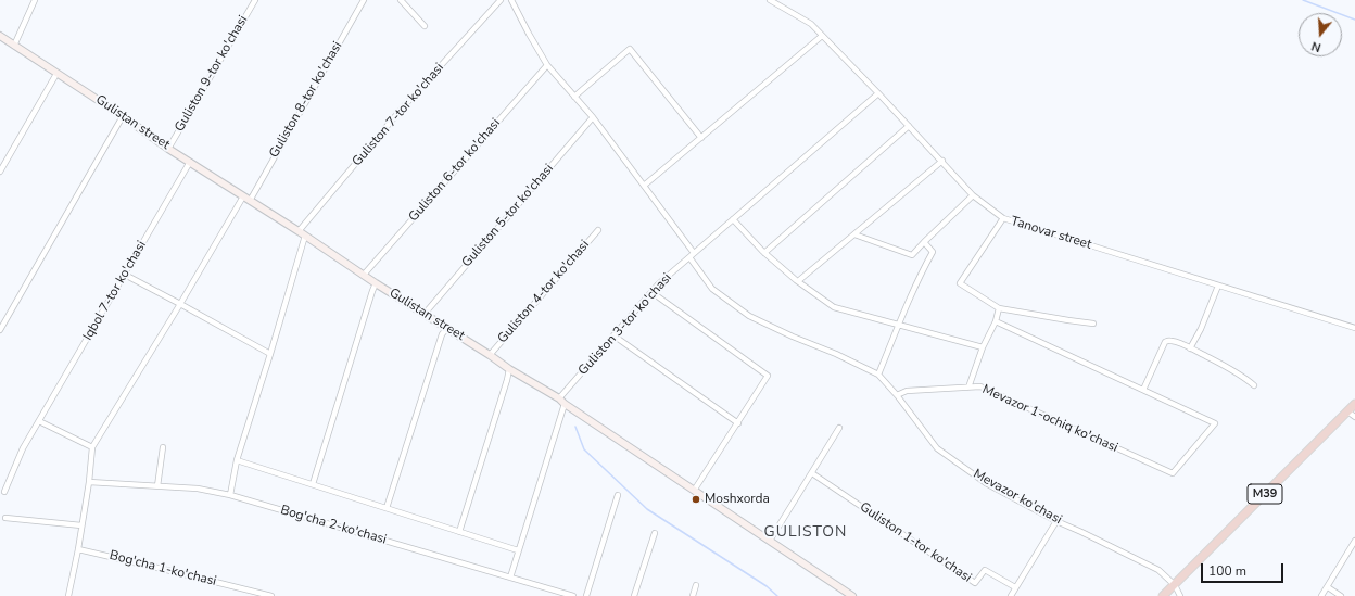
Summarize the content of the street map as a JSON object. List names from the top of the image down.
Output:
{
  "streets": {
    "highway": ["M39"],
    "main road": ["Gulistan street"],
    "street": [
      "Guliston 9-tor ko'chasi",
      "Guliston 8-tor ko'chasi",
      "Guliston 7-tor ko'chasi",
      "Guliston 6-tor ko'chasi",
      "Guliston 5-tor ko'chasi",
      "Tanovar street",
      "Iqbol 7-tor ko'chasi",
      "Guliston 4-tor ko'chasi",
      "Guliston 3-tor ko'chasi",
      "Mevazor 1-ochiq ko'chasi",
      "Mevazor ko'chasi",
      "Bog'cha 2-ko'chasi",
      "Guliston 1-tor ko'chasi",
      "Bog'cha 1-ko'chasi"
    ]
  },
  "crossings": [
    ["Guliston 9-tor ko'chasi", "Gulistan street"],
    ["Guliston 8-tor ko'chasi", "Gulistan street"],
    ["Guliston 7-tor ko'chasi", "Gulistan street"],
    ["Gulistan street", "Guliston 6-tor ko'chasi"],
    ["Gulistan street", "Guliston 5-tor ko'chasi"],
    ["Gulistan street", "Iqbol 7-tor ko'chasi"],
    ["Gulistan street", "Guliston 4-tor ko'chasi"],
    ["Gulistan street", "Guliston 3-tor ko'chasi"],
    ["Guliston 6-tor ko'chasi", "Mevazor ko'chasi"],
    ["Guliston 5-tor ko'chasi", "Mevazor ko'chasi"],
    ["Tanovar street", "Guliston 3-tor ko'chasi"],
    ["Guliston 3-tor ko'chasi", "Mevazor ko'chasi"],
    ["Mevazor 1-ochiq ko'chasi", "Mevazor ko'chasi"],
    ["M39", "Mevazor ko'chasi"]
  ],
  "districts": ["GULISTON"],
  "places": ["Moshxorda"],
  "scale_bar": "100 m",
  "north": "bottom"
}
